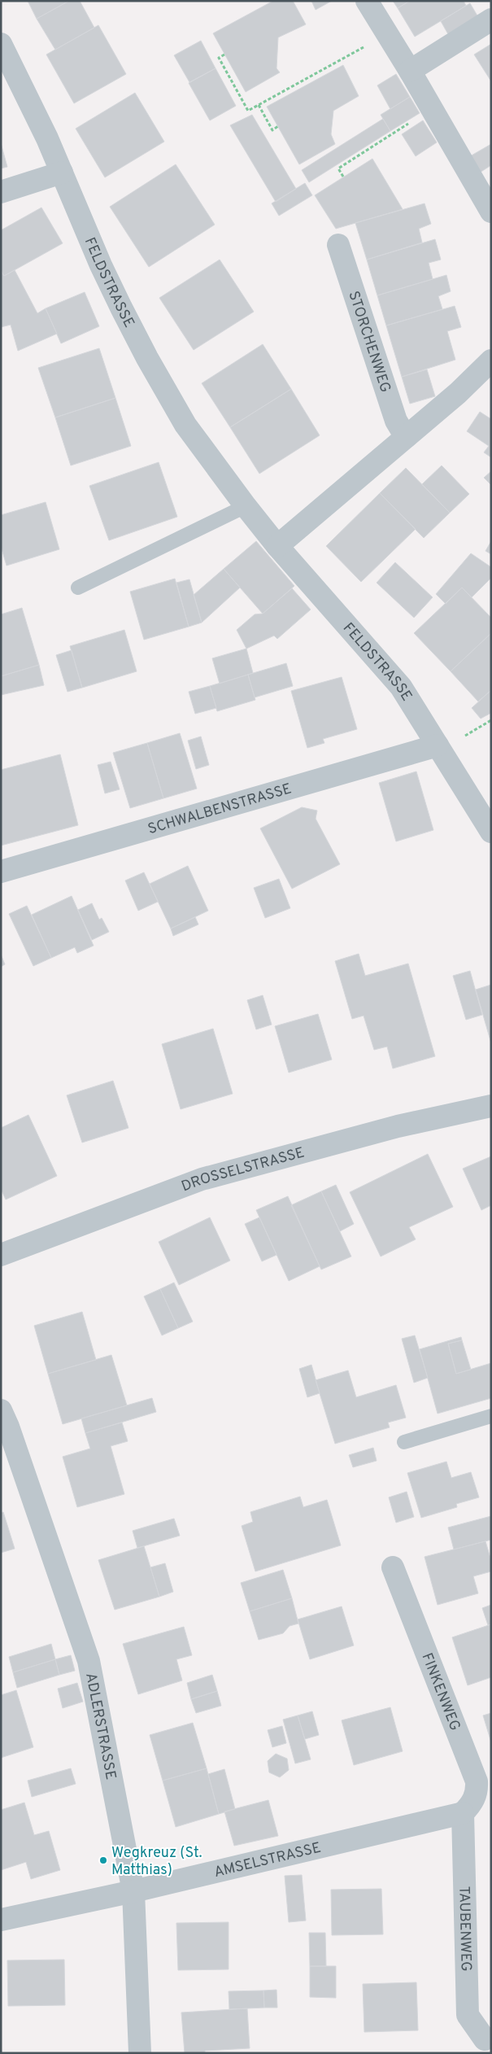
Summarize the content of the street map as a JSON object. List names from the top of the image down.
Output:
{
  "streets": {
    "street": [
      "FELDSTRASSE",
      "STORCHENWEG",
      "SCHWALBENSTRASSE",
      "DROSSELSTRASSE",
      "FINKENWEG",
      "ADLERSTRASSE",
      "AMSELSTRASSE",
      "TAUBENWEG"
    ]
  },
  "crossings": [
    ["FELDSTRASSE", "SCHWALBENSTRASSE"],
    ["FINKENWEG", "AMSELSTRASSE"],
    ["FINKENWEG", "TAUBENWEG"],
    ["ADLERSTRASSE", "AMSELSTRASSE"],
    ["AMSELSTRASSE", "TAUBENWEG"]
  ],
  "places": ["Wegkreuz (St. Matthias)"]
}
